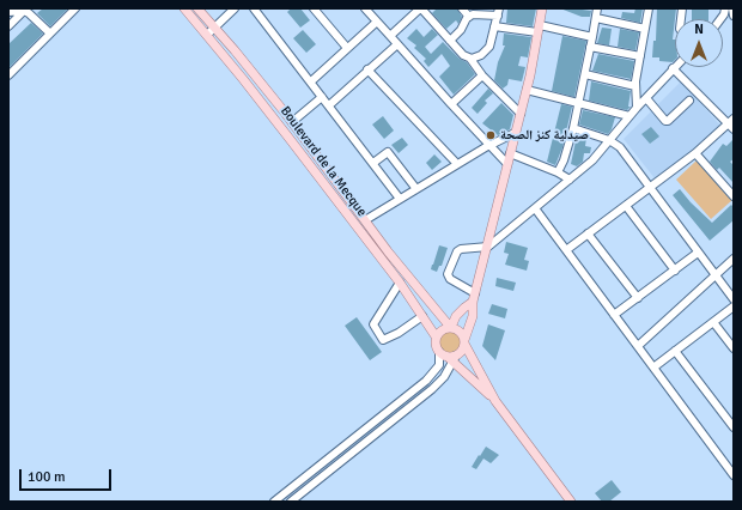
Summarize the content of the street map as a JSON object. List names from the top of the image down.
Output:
{
  "streets": {
    "main road": ["Boulevard de la Mecque"]
  },
  "places": ["صيدلية كنز الصحة"],
  "scale_bar": "100 m",
  "north": "top"
}
